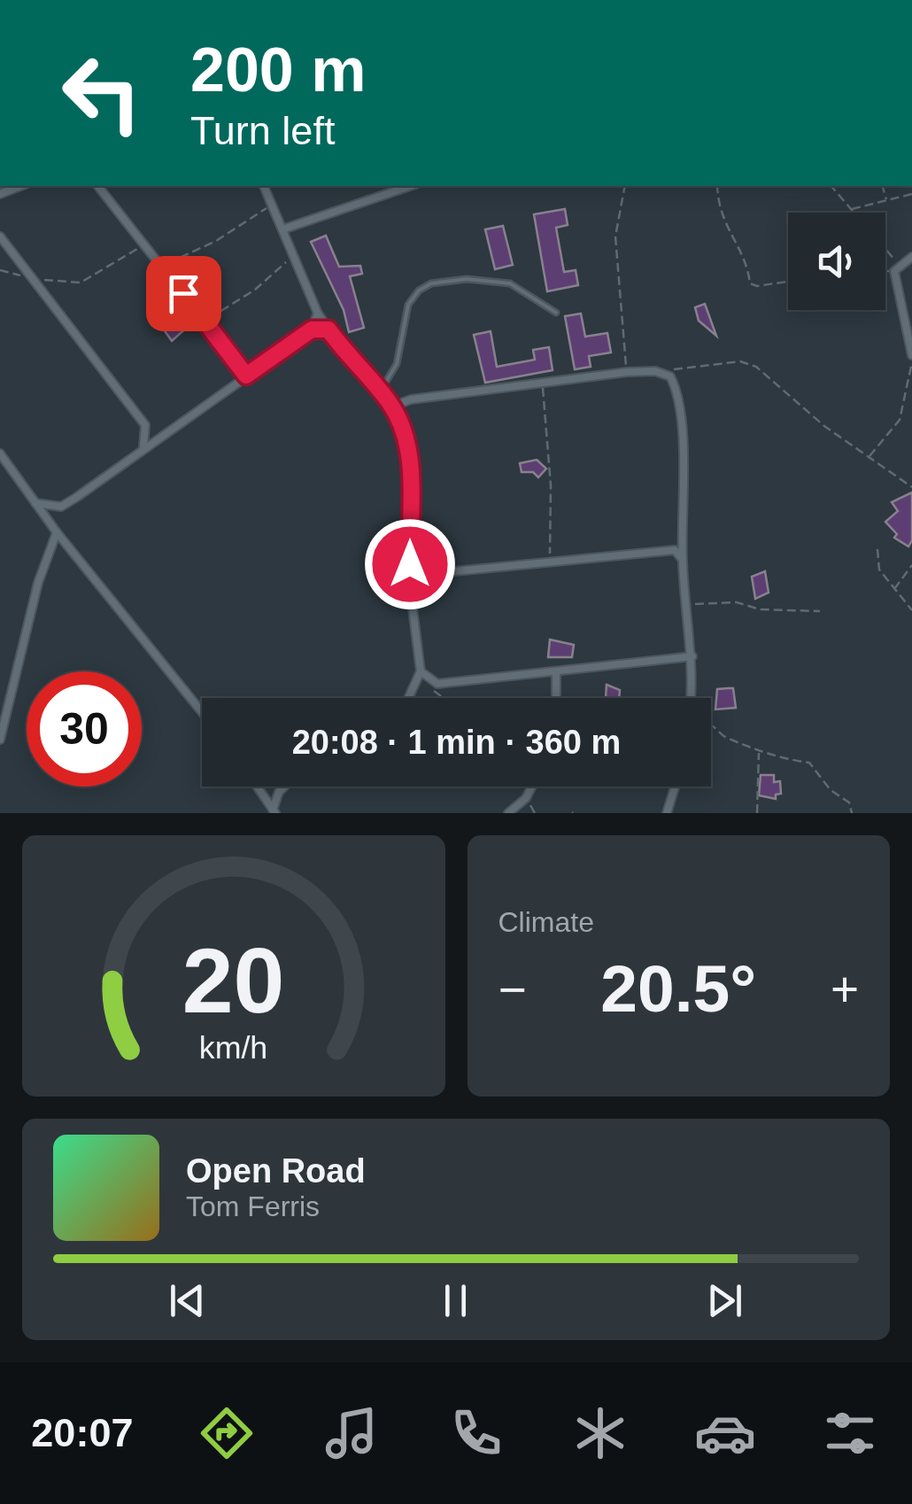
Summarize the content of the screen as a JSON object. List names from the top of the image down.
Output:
{
  "page": {
    "turn": ["200 m", "Turn left"],
    "limit": "30",
    "trip": "20:08 · 1 min · 360 m",
    "tile": "Climate",
    "heat": ["−", "20.5°", "+"],
    "song": ["Open Road", "Tom Ferris"],
    "tabs": "20:07",
    "gauge": ["20", "km/h"]
  }
}
